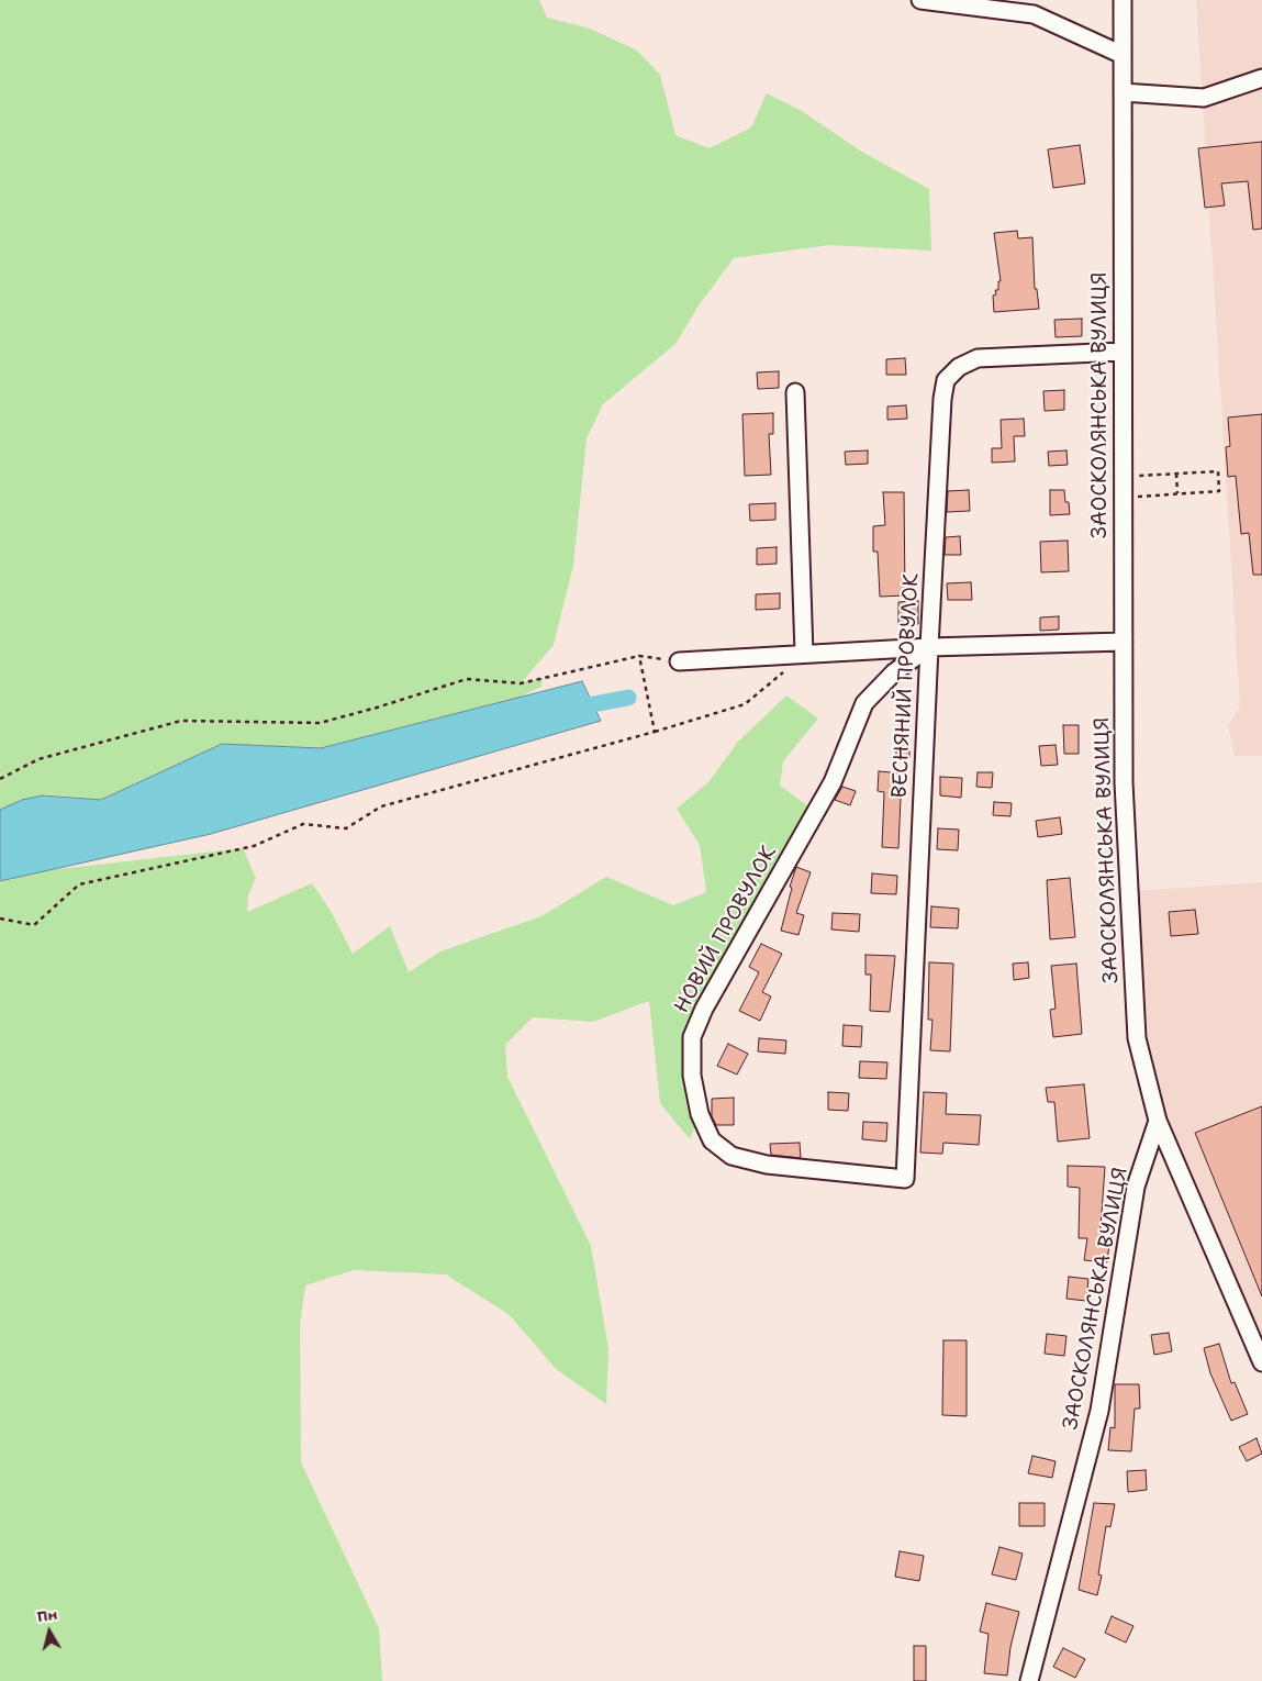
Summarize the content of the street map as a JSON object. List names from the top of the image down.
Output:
{
  "streets": {
    "street": ["ЗАОСКОЛЯНСЬКА ВУЛИЦЯ", "ВЕСНЯНИЙ ПРОВУЛОК", "НОВИЙ ПРОВУЛОК"]
  },
  "crossings": [
    ["ЗАОСКОЛЯНСЬКА ВУЛИЦЯ", "ВЕСНЯНИЙ ПРОВУЛОК"],
    ["ВЕСНЯНИЙ ПРОВУЛОК", "НОВИЙ ПРОВУЛОК"]
  ],
  "north": "top"
}
